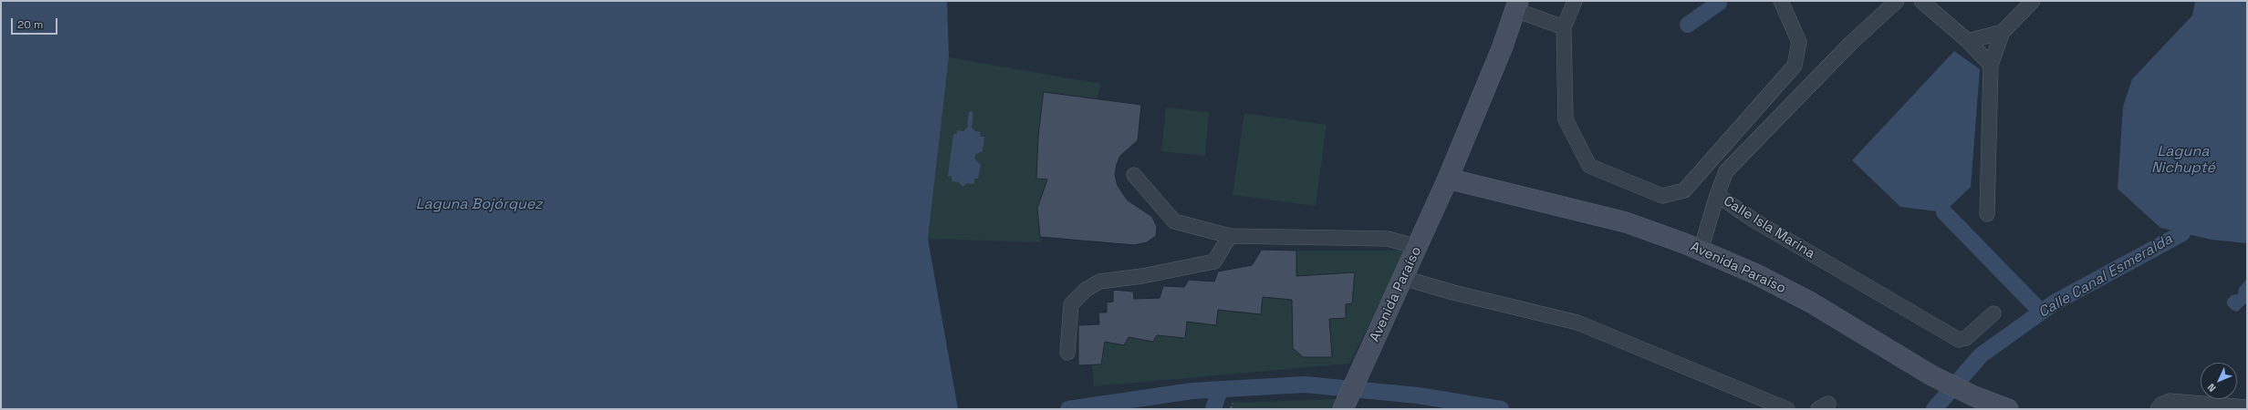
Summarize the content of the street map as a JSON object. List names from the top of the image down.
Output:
{
  "streets": {
    "street": ["Calle Isla Marina", "Avenida Paraíso"]
  },
  "water": ["Laguna Nichupté", "Laguna Bojórquez", "Calle Canal Esmeralda"],
  "scale_bar": "20 m",
  "north": "bottom left"
}
